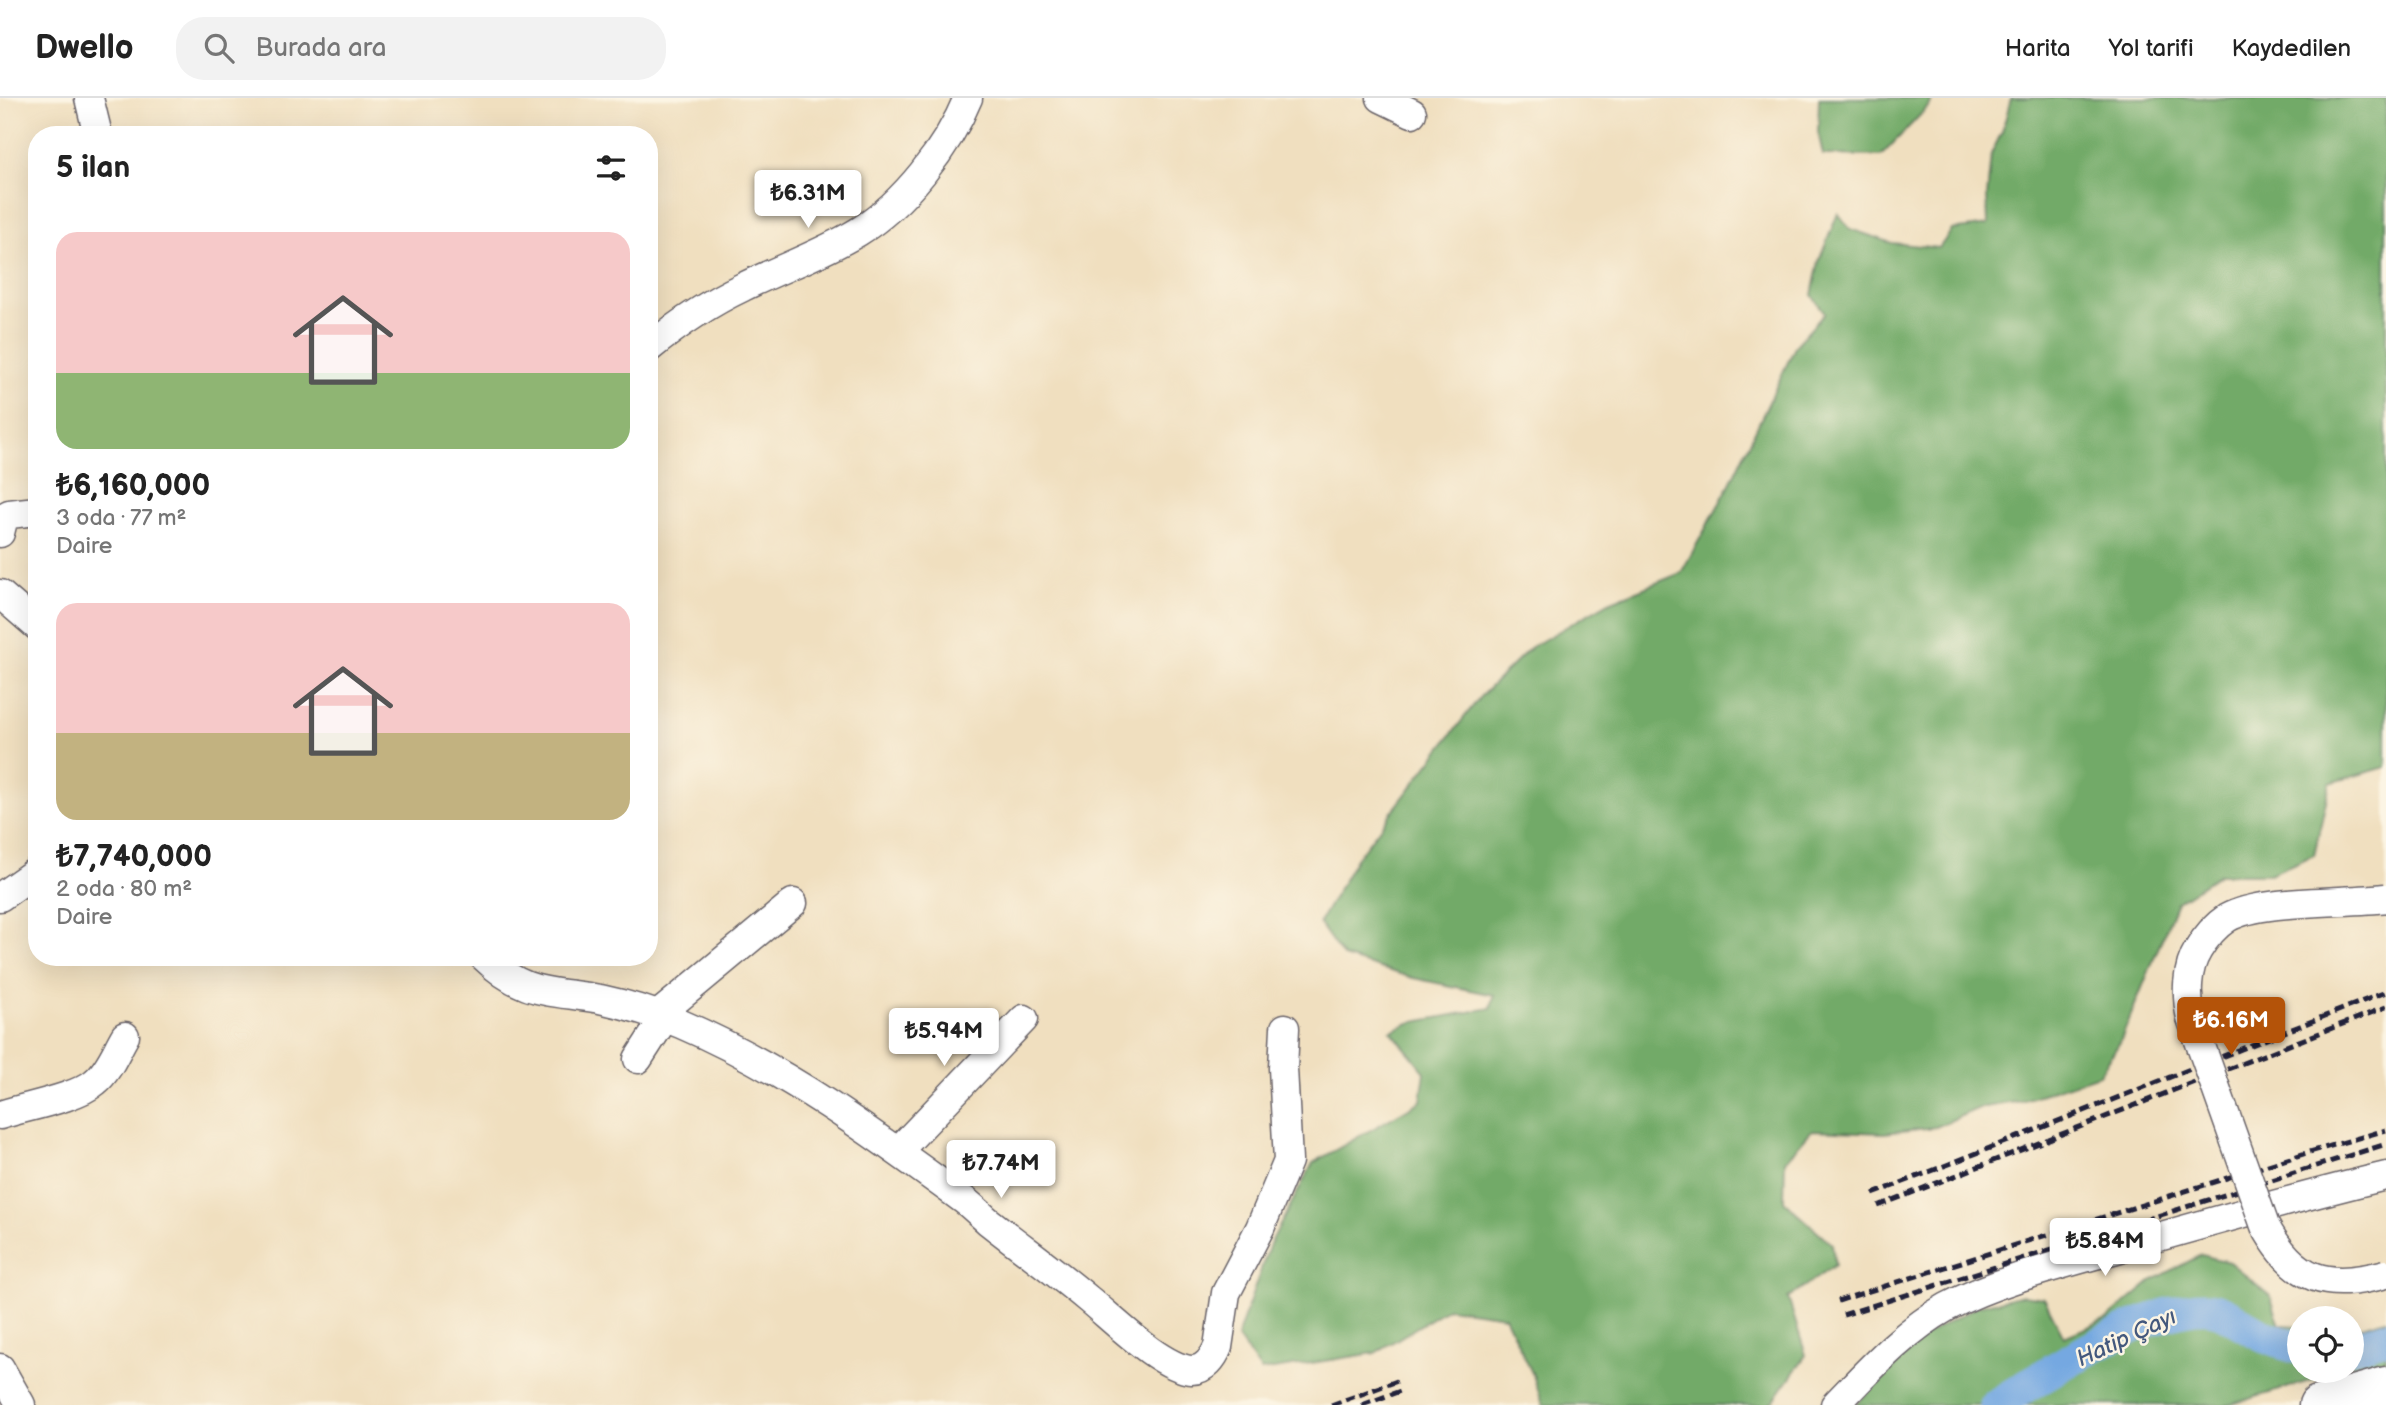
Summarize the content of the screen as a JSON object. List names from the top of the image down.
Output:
{
  "water": ["Hatip Çayı"],
  "page": {
    "header": "Dwello",
    "search": "Burada ara",
    "nav": ["Harita", "Yol tarifi", "Kaydedilen"],
    "heading": "5 ilan",
    "price": [
      "₺6.31M",
      "₺6.16M",
      "₺5.94M",
      "₺7.74M",
      "₺5.84M"
    ],
    "list": [
      {
        "name": "₺6,160,000",
        "note": "3 oda · 77 m² · Daire"
      },
      {
        "name": "₺7,740,000",
        "note": "2 oda · 80 m² · Daire"
      }
    ]
  }
}
